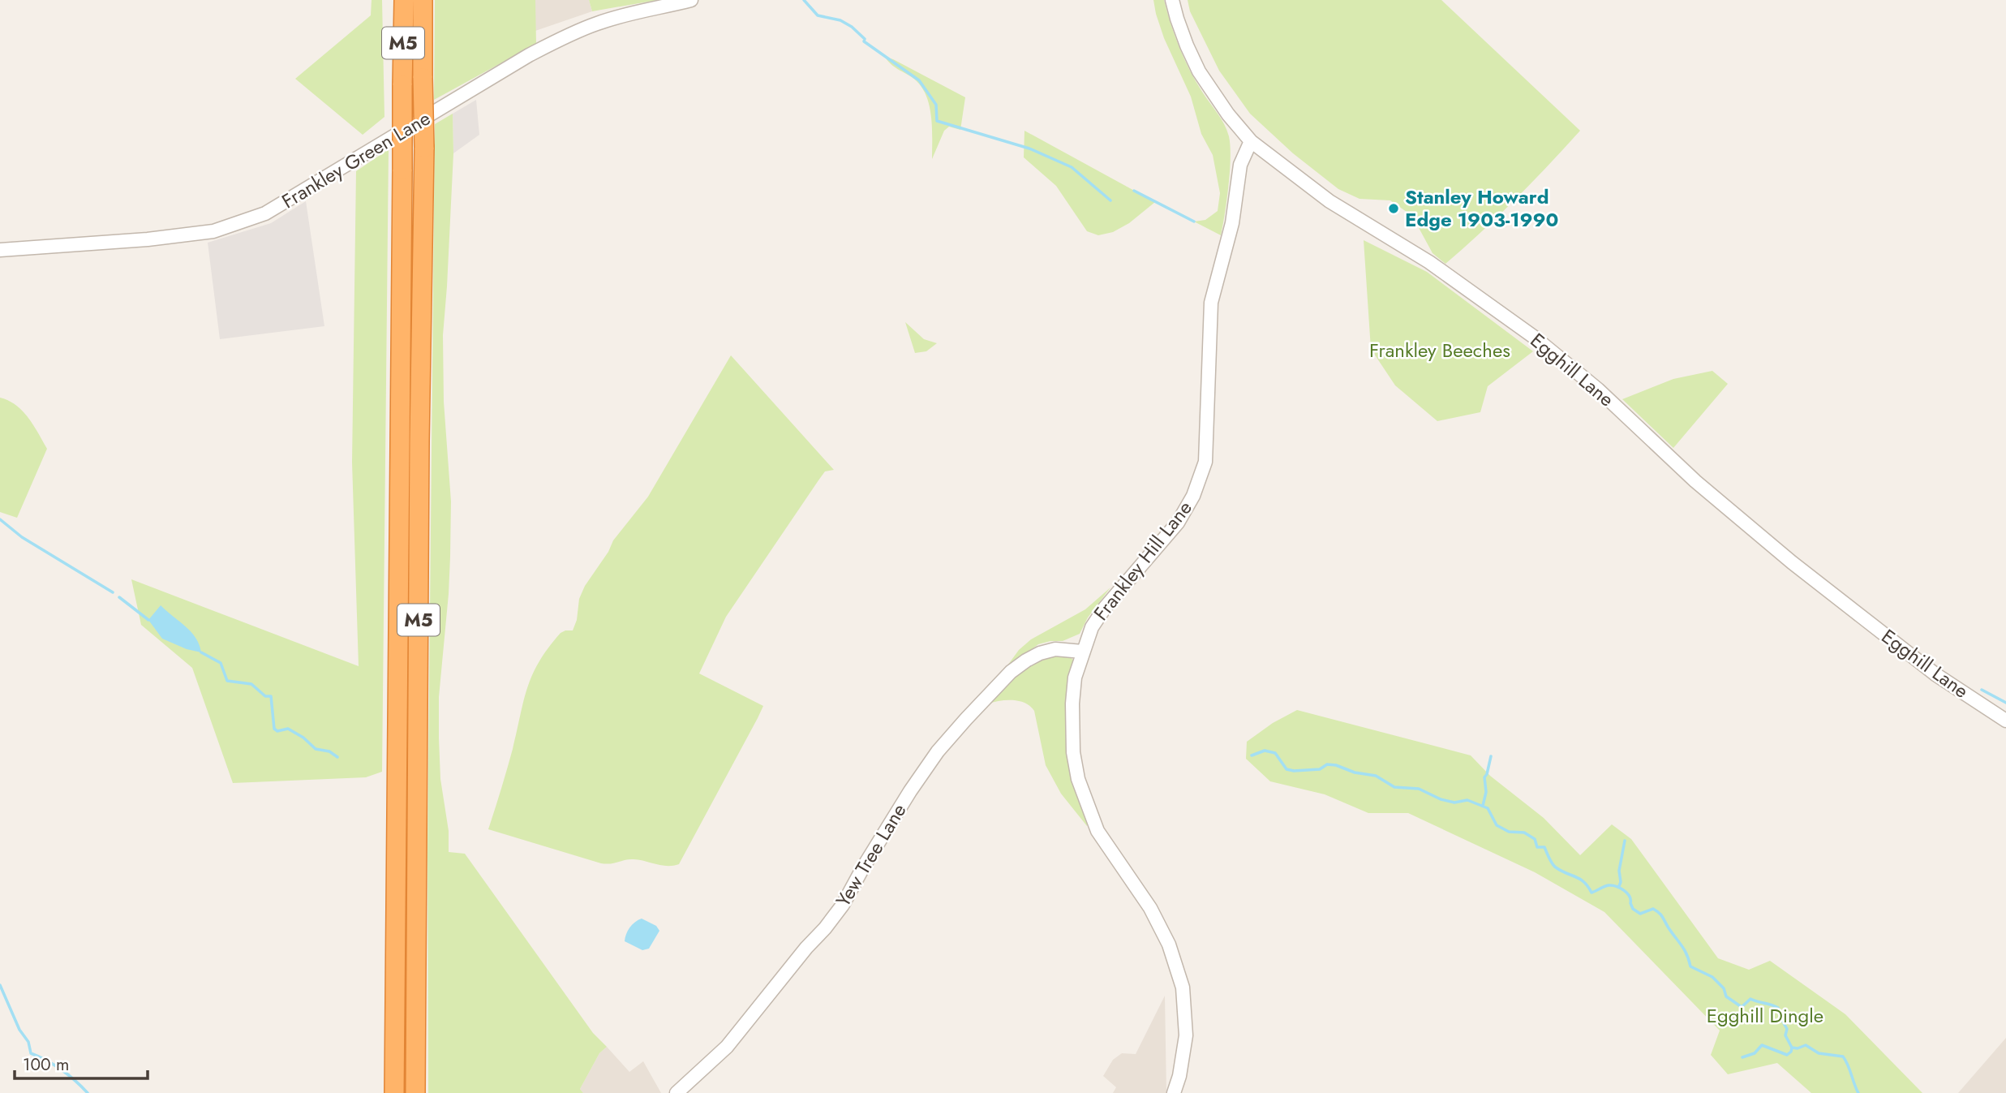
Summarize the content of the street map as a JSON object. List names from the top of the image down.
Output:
{
  "streets": {
    "highway": ["M5"],
    "street": [
      "Frankley Green Lane",
      "Egghill Lane",
      "Frankley Hill Lane",
      "Yew Tree Lane"
    ]
  },
  "crossings": [
    ["Egghill Lane", "Frankley Hill Lane"],
    ["Frankley Hill Lane", "Yew Tree Lane"]
  ],
  "parks": ["Frankley Beeches", "Egghill Dingle"],
  "places": ["Stanley Howard Edge 1903-1990"],
  "scale_bar": "100 m"
}
